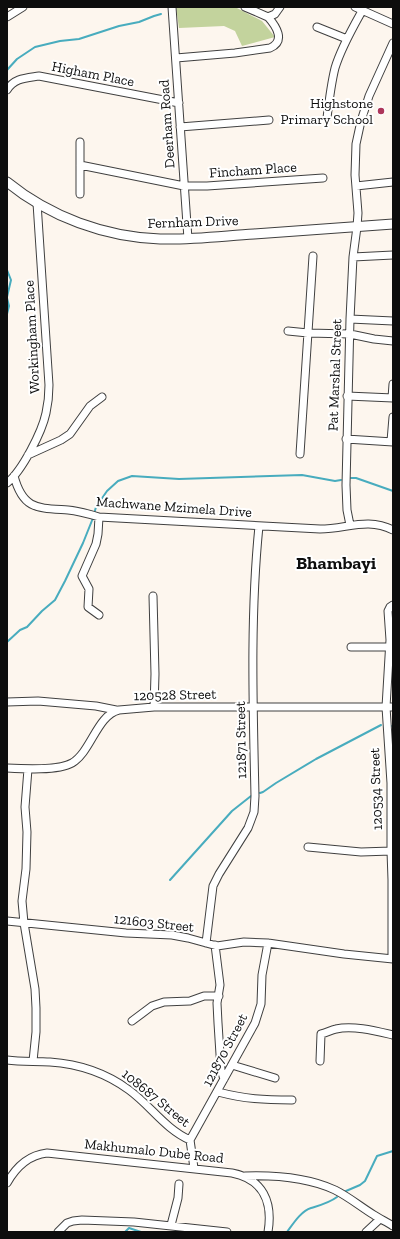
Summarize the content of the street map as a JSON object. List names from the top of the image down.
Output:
{
  "streets": {
    "street": [
      "Higham Place",
      "Deerham Road",
      "Fincham Place",
      "Fernham Drive",
      "Workingham Place",
      "Pat Marshal Street",
      "Machwane Mzimela Drive",
      "120528 Street",
      "121871 Street",
      "120534 Street",
      "121603 Street",
      "121870 Street",
      "108687 Street",
      "Makhumalo Dube Road"
    ]
  },
  "crossings": [
    ["Higham Place", "Deerham Road"],
    ["Deerham Road", "Fincham Place"],
    ["Deerham Road", "Fernham Drive"],
    ["Fernham Drive", "Workingham Place"],
    ["Fernham Drive", "Pat Marshal Street"],
    ["Workingham Place", "Machwane Mzimela Drive"],
    ["Pat Marshal Street", "Machwane Mzimela Drive"],
    ["Machwane Mzimela Drive", "121871 Street"],
    ["120528 Street", "121871 Street"],
    ["120528 Street", "120534 Street"],
    ["121871 Street", "121603 Street"],
    ["120534 Street", "121603 Street"],
    ["121603 Street", "121870 Street"],
    ["121870 Street", "108687 Street"],
    ["108687 Street", "Makhumalo Dube Road"]
  ],
  "districts": ["Bhambayi"],
  "places": ["Highstone Primary School"]
}
